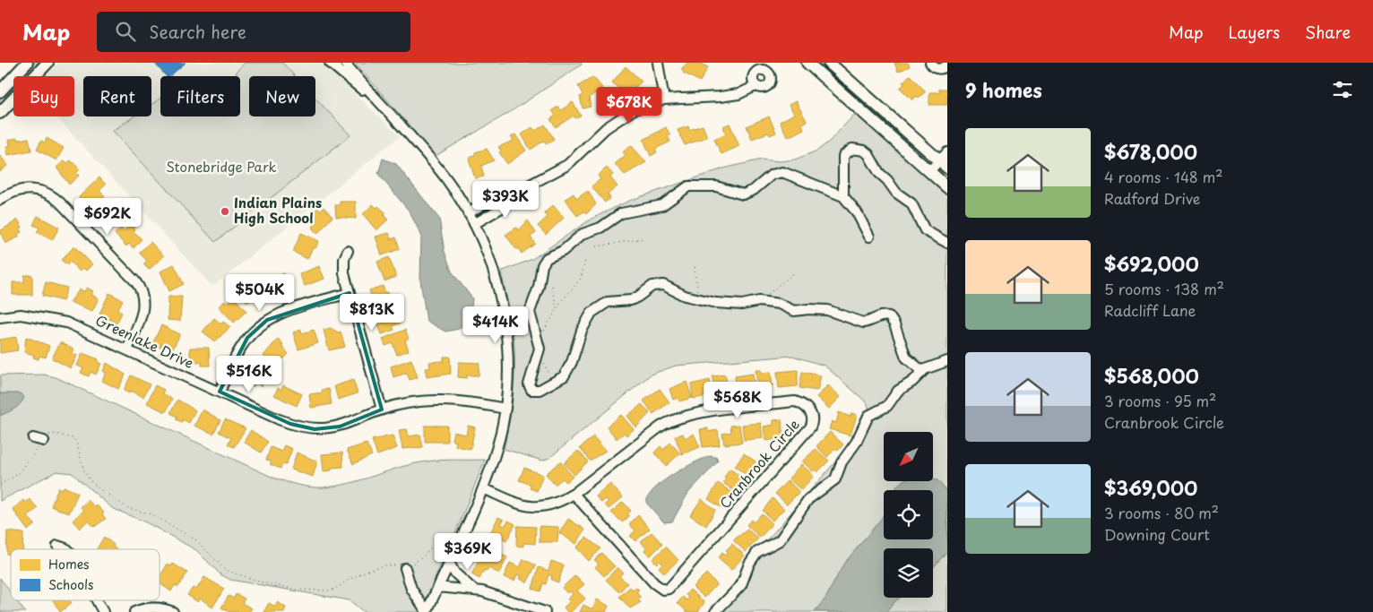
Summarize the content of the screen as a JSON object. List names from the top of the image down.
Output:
{
  "streets": {
    "street": ["Greenlake Drive", "Cranbrook Circle"]
  },
  "parks": ["Stonebridge Park"],
  "places": ["Indian Plains High School"],
  "legend": ["Homes", "Schools"],
  "north": "bottom left",
  "page": {
    "header": "Map",
    "search": "Search here",
    "nav": ["Map", "Layers", "Share"],
    "heading": "9 homes",
    "chip": [
      "Buy",
      "Rent",
      "Filters",
      "New"
    ],
    "price": [
      "$678K",
      "$393K",
      "$692K",
      "$504K",
      "$813K",
      "$414K",
      "$516K",
      "$568K",
      "$369K"
    ],
    "list": [
      {
        "name": "$678,000",
        "note": "4 rooms · 148 m² · Radford Drive"
      },
      {
        "name": "$692,000",
        "note": "5 rooms · 138 m² · Radcliff Lane"
      },
      {
        "name": "$568,000",
        "note": "3 rooms · 95 m² · Cranbrook Circle"
      },
      {
        "name": "$369,000",
        "note": "3 rooms · 80 m² · Downing Court"
      }
    ]
  }
}
